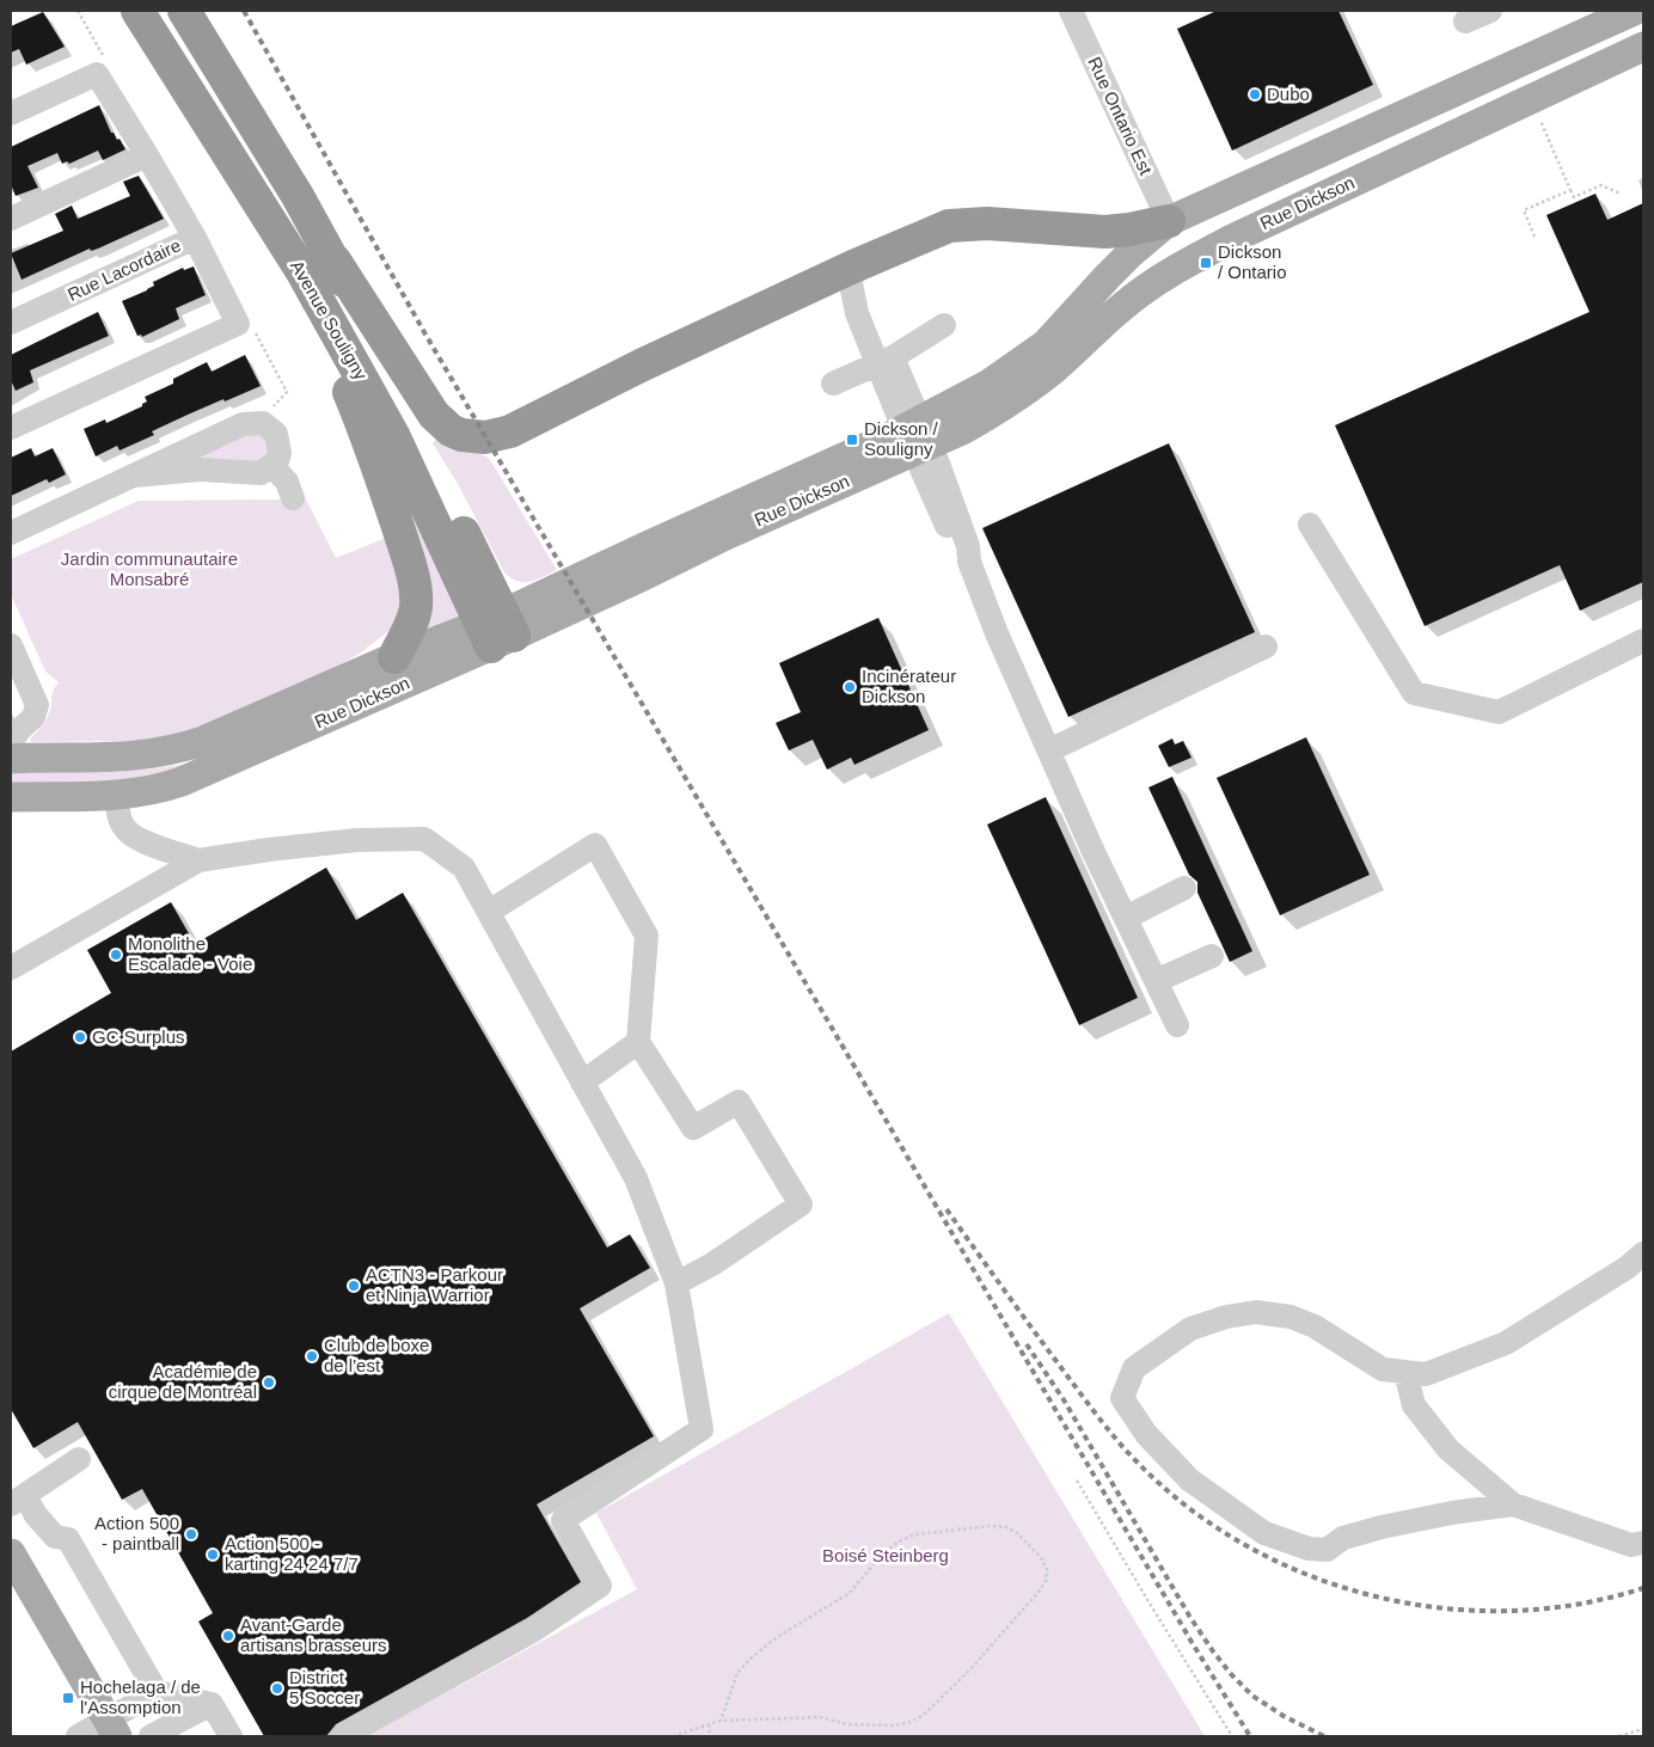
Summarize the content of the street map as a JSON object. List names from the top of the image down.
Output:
{
  "streets": {
    "highway": ["Avenue Souligny"],
    "main road": ["Rue Dickson"],
    "street": ["Rue Ontario Est", "Rue Lacordaire"]
  },
  "crossings": [
    ["Rue Ontario Est", "Rue Dickson"],
    ["Rue Dickson", "Avenue Souligny"]
  ],
  "parks": ["Jardin communautaire Monsabré", "Boisé Steinberg"],
  "places": {
    "other": [
      "Dubo",
      "Incinérateur Dickson",
      "Monolithe Escalade - Voie",
      "GC Surplus",
      "ACTN3 - Parkour et Ninja Warrior",
      "Club de boxe de l'est",
      "Académie de cirque de Montréal",
      "Action 500 - paintball",
      "Action 500 - karting 24 24 7/7",
      "Avant-Garde artisans brasseurs",
      "District 5 Soccer"
    ],
    "transit": ["Dickson / Ontario", "Dickson / Souligny", "Hochelaga / de l'Assomption"]
  }
}
